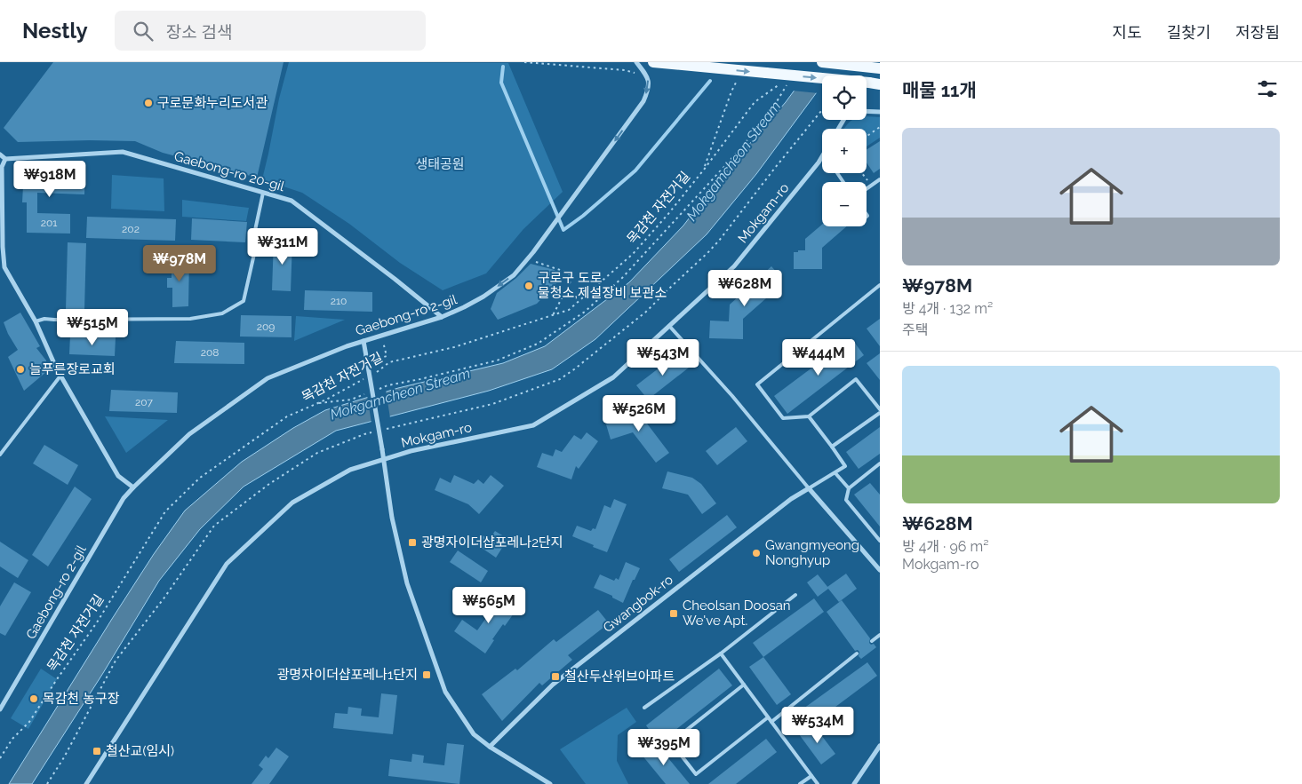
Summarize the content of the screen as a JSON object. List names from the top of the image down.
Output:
{
  "streets": {
    "street": [
      "Gaebong-ro 20-gil",
      "Mokgam-ro",
      "Gaebong-ro 2-gil",
      "Gwangbok-ro"
    ],
    "path": ["목감천 자전거길"]
  },
  "crossings": [
    ["Gaebong-ro 20-gil", "Gaebong-ro 2-gil"]
  ],
  "water": ["Mokgamcheon Stream"],
  "parks": ["생태공원"],
  "places": {
    "other": [
      "구로문화누리도서관",
      "구로구 도로 물청소,제설장비 보관소",
      "늘푸른장로교회",
      "Gwangmyeong Nonghyup",
      "목감천 농구장"
    ],
    "transit": [
      "광명자이더샵포레나2단지",
      "Cheolsan Doosan We've Apt.",
      "광명자이더샵포레나1단지",
      "철산두산위브아파트",
      "철산교(임시)"
    ]
  },
  "house_numbers": [
    "201",
    "202",
    "210",
    "209",
    "208",
    "207"
  ],
  "page": {
    "header": "Nestly",
    "search": "장소 검색",
    "nav": ["지도", "길찾기", "저장됨"],
    "heading": "매물 11개",
    "map_buttons": ["+", "−"],
    "list": [
      {
        "name": "₩978M",
        "note": "방 4개 · 132 m² · 주택"
      },
      {
        "name": "₩628M",
        "note": "방 4개 · 96 m² · Mokgam-ro"
      }
    ],
    "price": [
      "₩918M",
      "₩311M",
      "₩978M",
      "₩628M",
      "₩515M",
      "₩543M",
      "₩444M",
      "₩526M",
      "₩565M",
      "₩534M",
      "₩395M"
    ]
  }
}
